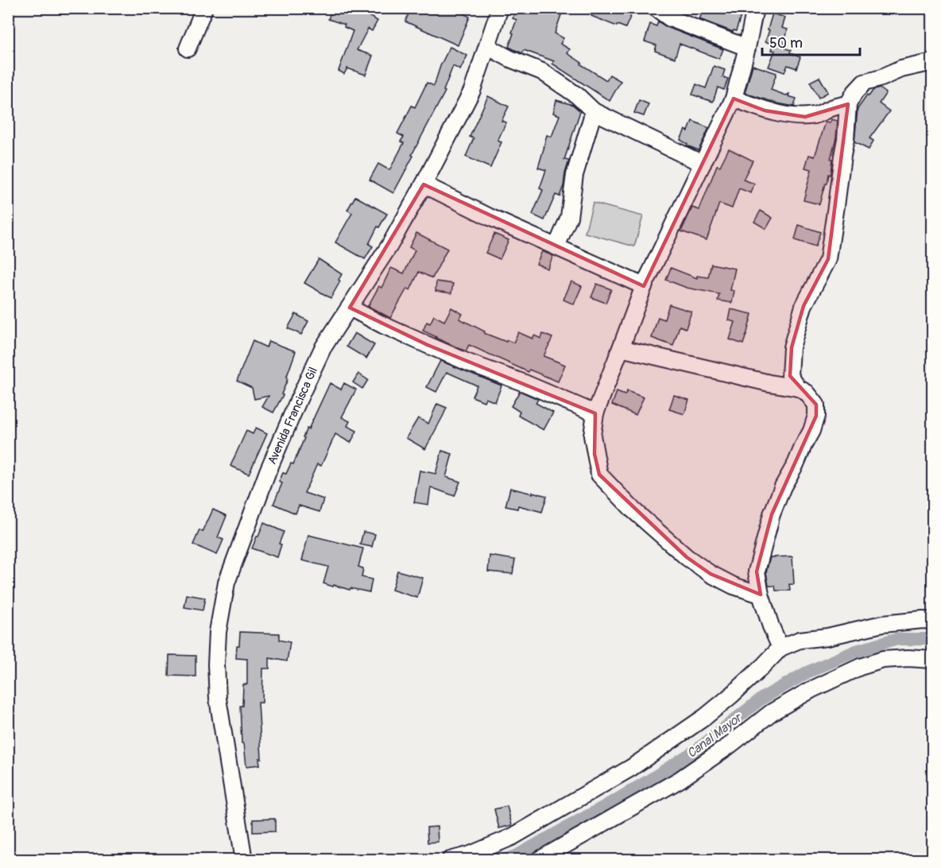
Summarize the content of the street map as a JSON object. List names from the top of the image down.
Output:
{
  "streets": {
    "street": ["Avenida Francisca Gil"]
  },
  "water": ["Canal Mayor"],
  "scale_bar": "50 m"
}
